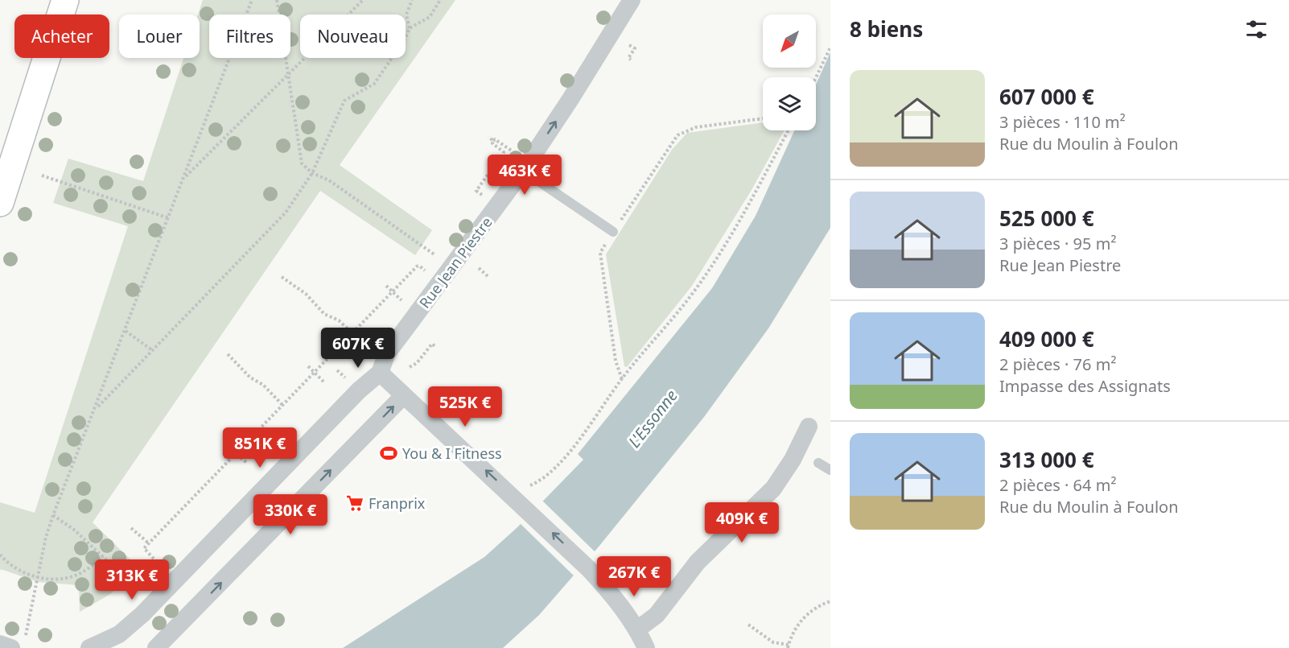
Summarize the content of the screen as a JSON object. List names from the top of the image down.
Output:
{
  "streets": {
    "street": ["Rue Jean Piestre"]
  },
  "one_way": ["Rue Jean Piestre"],
  "water": ["L'Essonne"],
  "places": {
    "sports": ["You & I Fitness"],
    "supermarket": ["Franprix"]
  },
  "north": "bottom left",
  "page": {
    "heading": "8 biens",
    "chip": [
      "Acheter",
      "Louer",
      "Filtres",
      "Nouveau"
    ],
    "list": [
      {
        "name": "607 000 €",
        "note": "3 pièces · 110 m² · Rue du Moulin à Foulon"
      },
      {
        "name": "525 000 €",
        "note": "3 pièces · 95 m² · Rue Jean Piestre"
      },
      {
        "name": "409 000 €",
        "note": "2 pièces · 76 m² · Impasse des Assignats"
      },
      {
        "name": "313 000 €",
        "note": "2 pièces · 64 m² · Rue du Moulin à Foulon"
      }
    ],
    "price": [
      "463K €",
      "607K €",
      "525K €",
      "851K €",
      "330K €",
      "409K €",
      "267K €",
      "313K €"
    ]
  }
}
